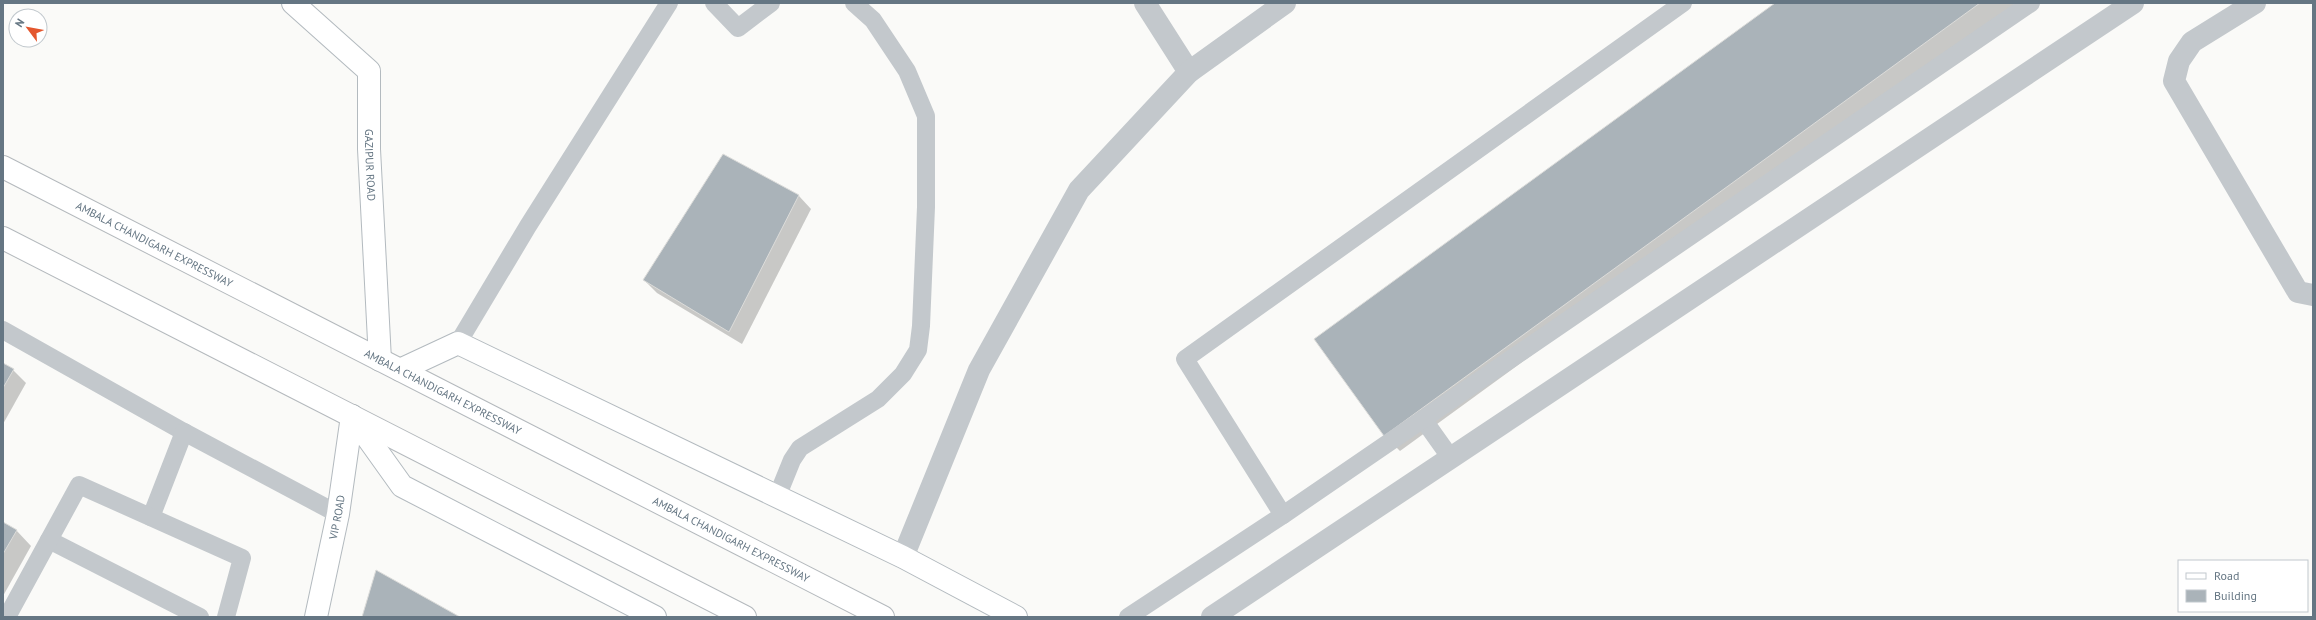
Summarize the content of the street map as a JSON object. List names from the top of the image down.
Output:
{
  "streets": {
    "main road": ["GAZIPUR ROAD", "AMBALA CHANDIGARH EXPRESSWAY", "VIP ROAD"]
  },
  "crossings": [
    ["GAZIPUR ROAD", "AMBALA CHANDIGARH EXPRESSWAY"]
  ],
  "legend": ["Road", "Building"],
  "north": "top left"
}
